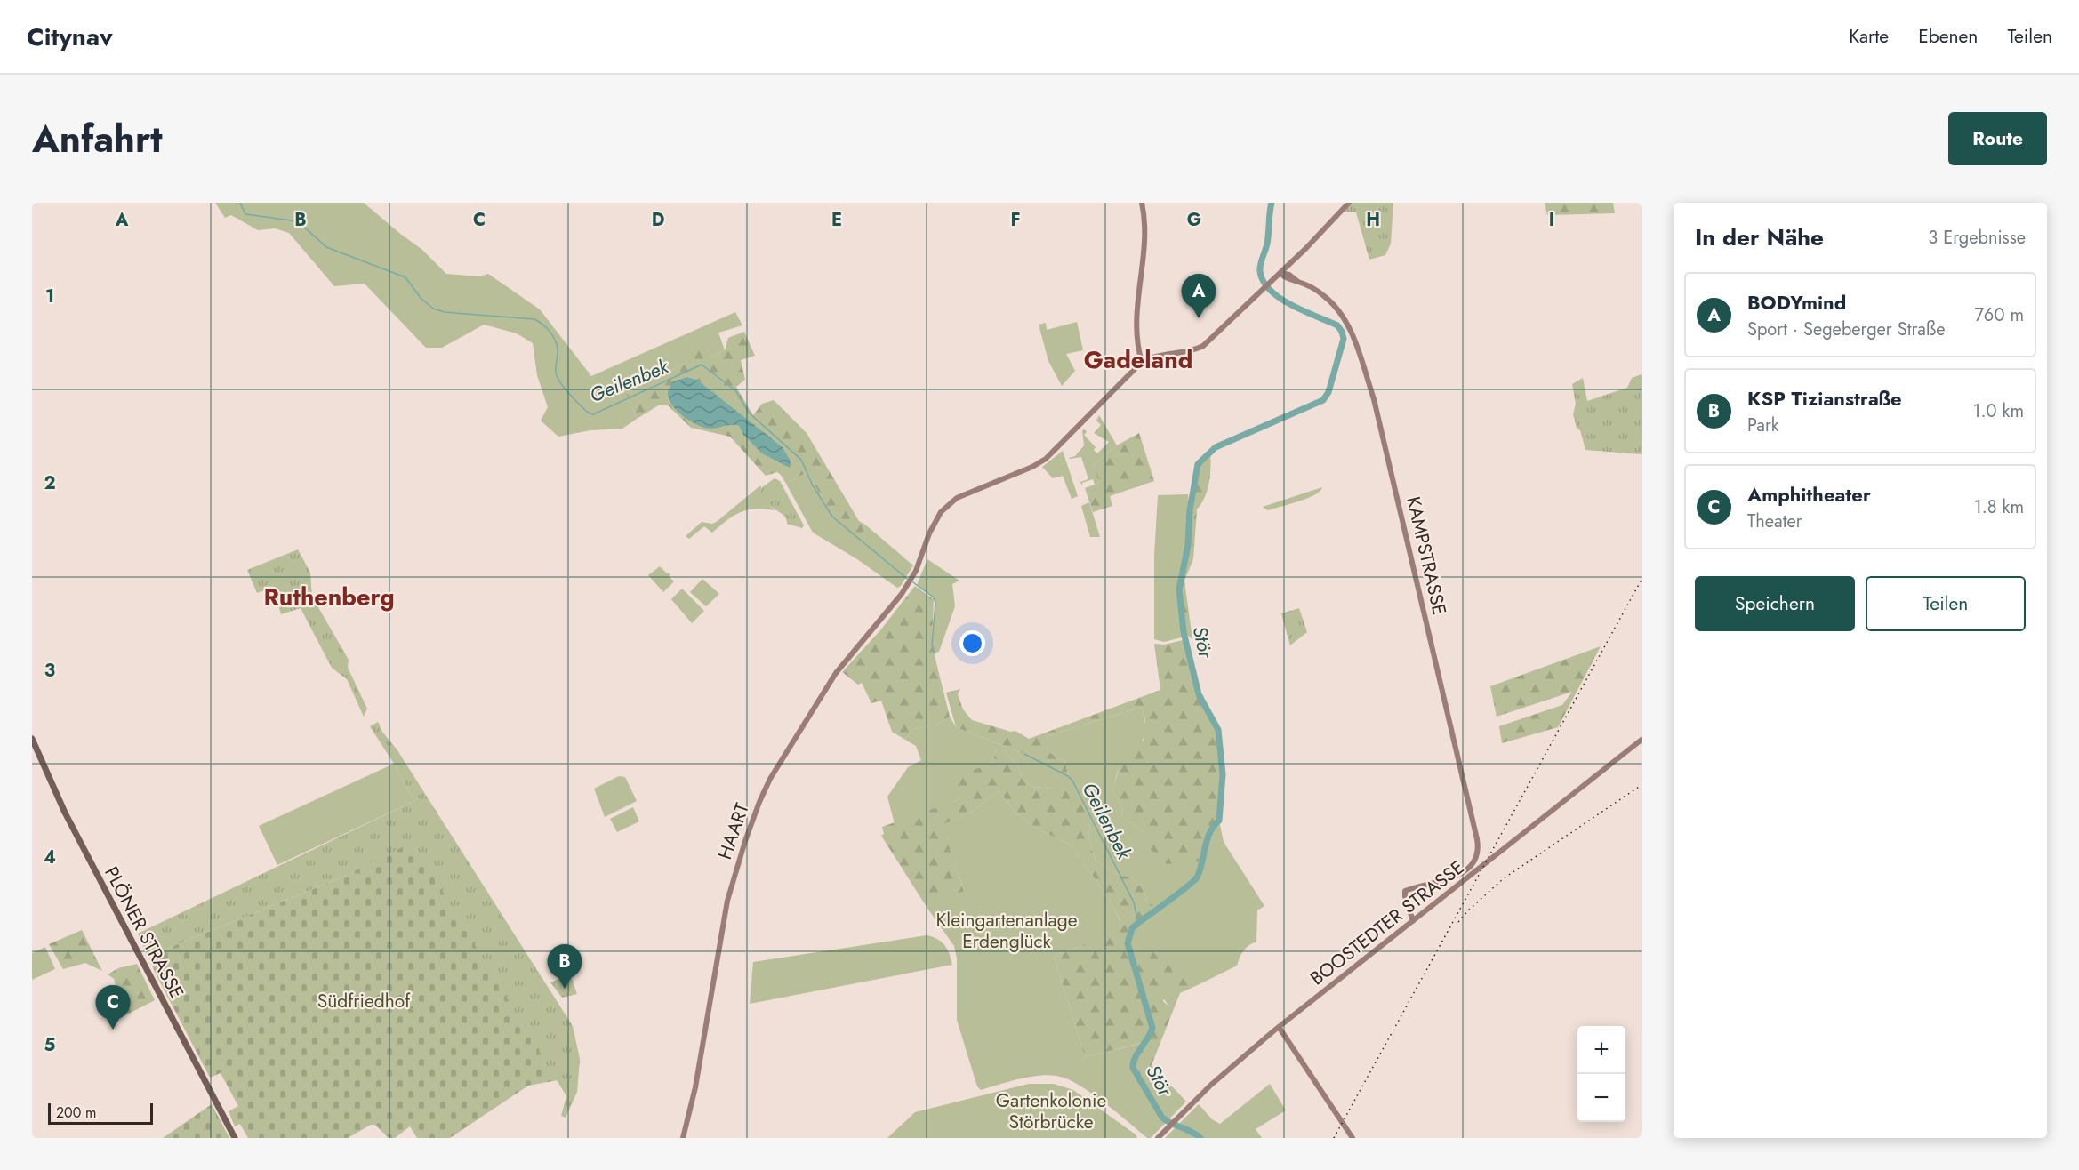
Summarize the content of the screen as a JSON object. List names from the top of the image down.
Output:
{
  "streets": {
    "main road": ["PLÖNER STRASSE"],
    "street": ["KAMPSTRASSE", "HAART", "BOOSTEDTER STRASSE"]
  },
  "crossings": [
    ["KAMPSTRASSE", "BOOSTEDTER STRASSE"]
  ],
  "districts": ["Gadeland", "Ruthenberg"],
  "water": ["Geilenbek", "Stör"],
  "parks": ["Kleingartenanlage Erdenglück", "Südfriedhof", "Gartenkolonie Störbrücke"],
  "scale_bar": "200 m",
  "page": {
    "header": "Citynav",
    "nav": ["Karte", "Ebenen", "Teilen"],
    "title": "Anfahrt",
    "buttons": [
      "Route",
      ["Speichern", "Teilen"]
    ],
    "heading": ["In der Nähe", "3 Ergebnisse"],
    "list": [
      {
        "mark": "A",
        "name": "BODYmind",
        "note": "Sport · Segeberger Straße",
        "value": "760 m"
      },
      {
        "mark": "B",
        "name": "KSP Tizianstraße",
        "note": "Park",
        "value": "1.0 km"
      },
      {
        "mark": "C",
        "name": "Amphitheater",
        "note": "Theater",
        "value": "1.8 km"
      }
    ],
    "pins": ["A", "B", "C"],
    "map_buttons": ["+", "−"],
    "scale": "200 m"
  },
  "grid": {
    "columns": [
      "A",
      "B",
      "C",
      "D",
      "E",
      "F",
      "G",
      "H",
      "I"
    ],
    "rows": [
      "1",
      "2",
      "3",
      "4",
      "5"
    ]
  }
}
